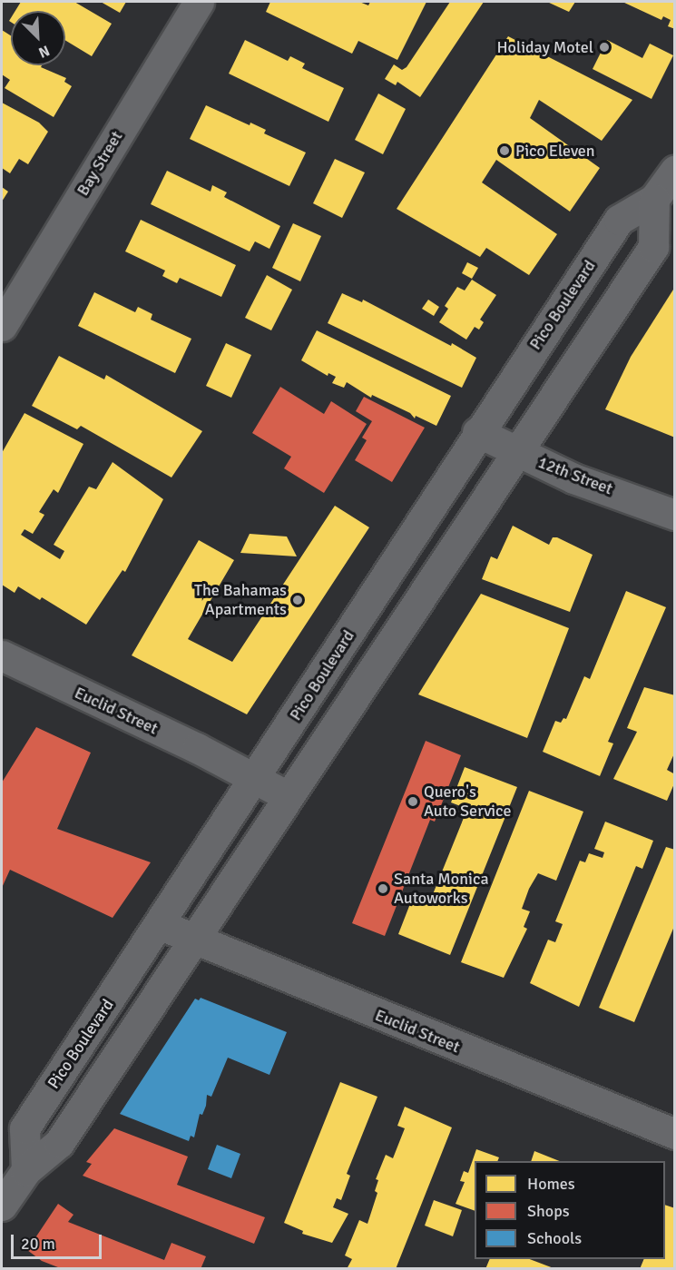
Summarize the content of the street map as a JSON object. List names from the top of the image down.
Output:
{
  "streets": {
    "main road": [
      "Bay Street",
      "Pico Boulevard",
      "12th Street",
      "Euclid Street"
    ]
  },
  "crossings": [
    ["Pico Boulevard", "12th Street"],
    ["Pico Boulevard", "Euclid Street"]
  ],
  "places": [
    "Holiday Motel",
    "Pico Eleven",
    "The Bahamas Apartments",
    "Quero's Auto Service",
    "Santa Monica Autoworks"
  ],
  "legend": ["Homes", "Shops", "Schools"],
  "scale_bar": "20 m",
  "north": "bottom right"
}
